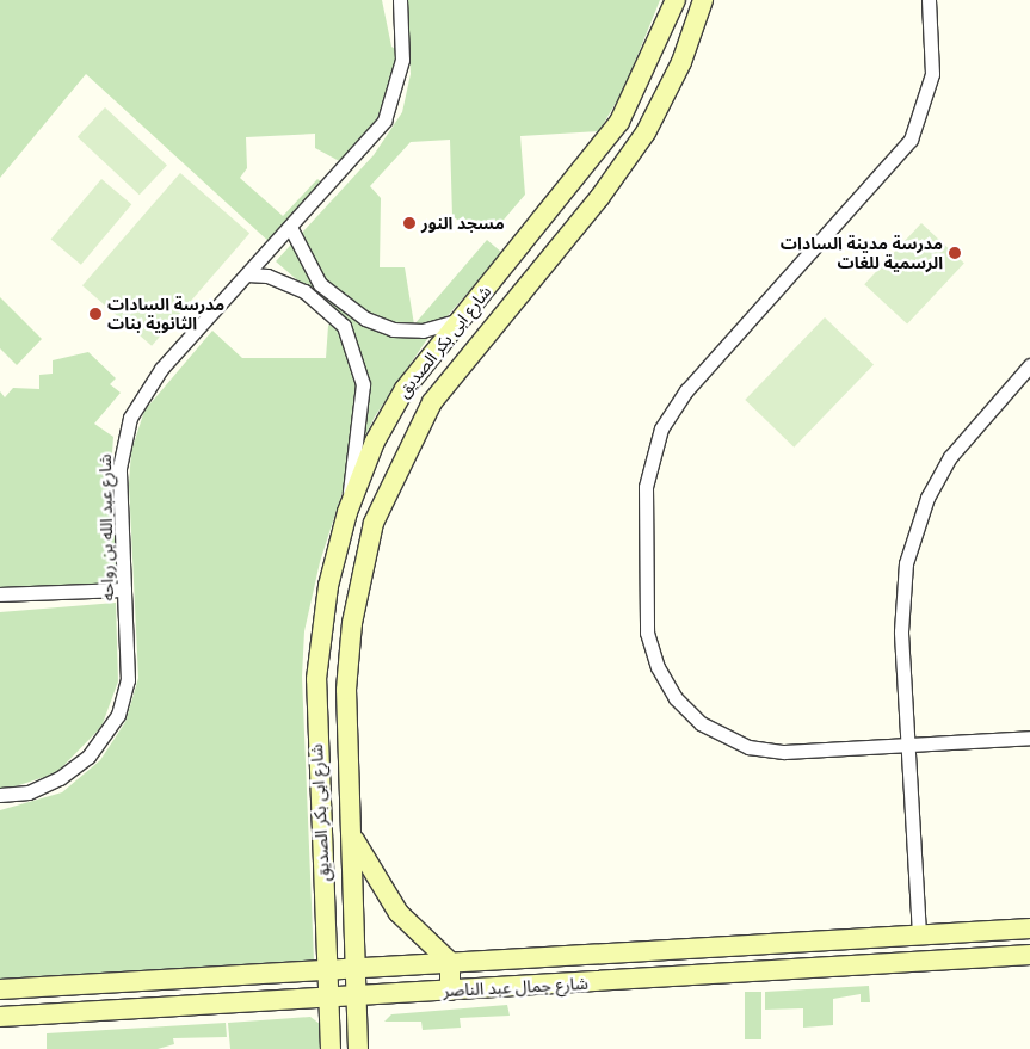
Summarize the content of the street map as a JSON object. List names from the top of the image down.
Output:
{
  "streets": {
    "main road": ["شارع ابى بكر الصديق", "شارع جمال عبد الناصر"],
    "street": ["شارع عبد الله بن رواحه"]
  },
  "crossings": [
    ["شارع ابى بكر الصديق", "شارع جمال عبد الناصر"]
  ],
  "places": ["مسجد النور", "مدرسة مدينة السادات الرسمية للغات", "مدرسة السادات الثانوية بنات"]
}
